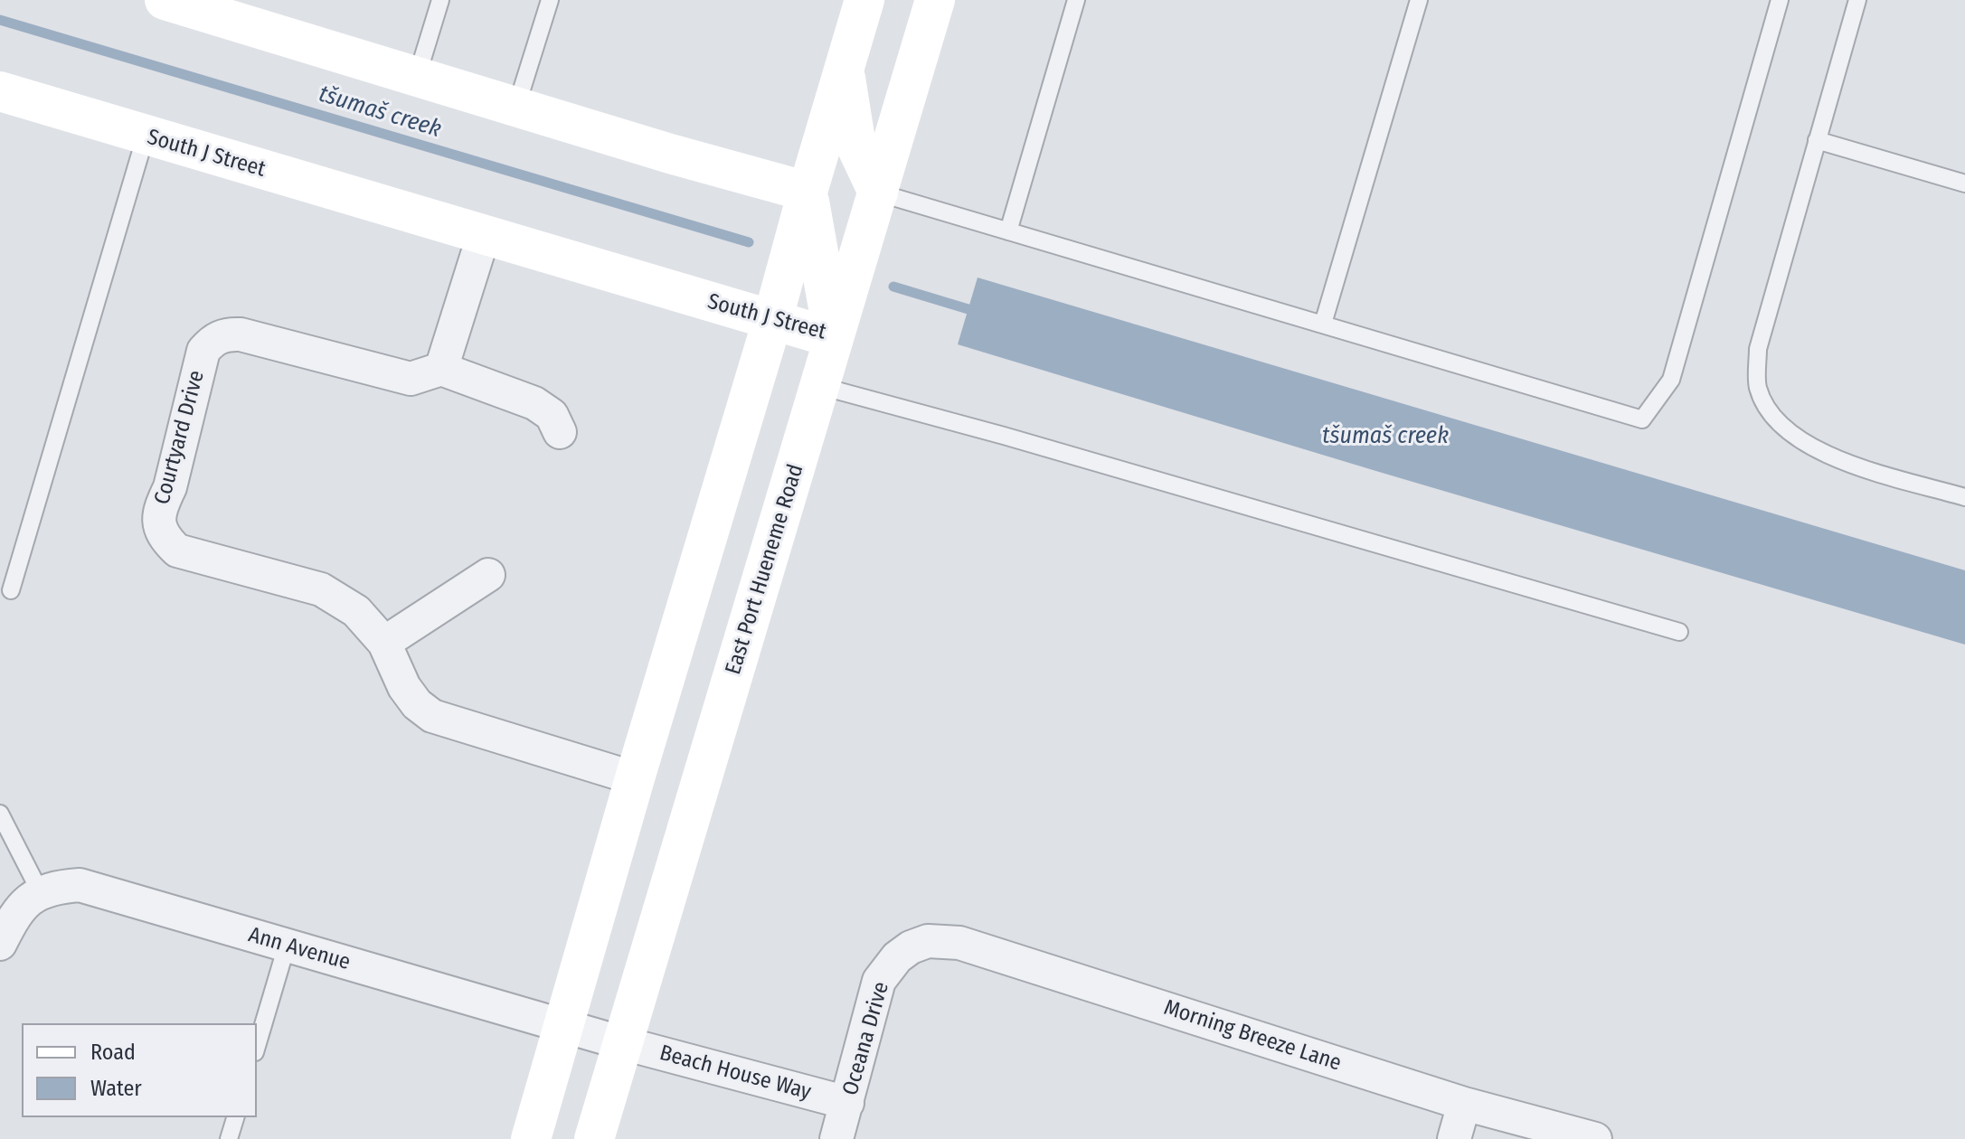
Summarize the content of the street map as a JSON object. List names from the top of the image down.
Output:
{
  "streets": {
    "main road": ["South J Street", "East Port Hueneme Road"],
    "street": [
      "Courtyard Drive",
      "Ann Avenue",
      "Morning Breeze Lane",
      "Oceana Drive",
      "Beach House Way"
    ]
  },
  "crossings": [
    ["South J Street", "East Port Hueneme Road"],
    ["East Port Hueneme Road", "Ann Avenue"],
    ["East Port Hueneme Road", "Beach House Way"],
    ["Ann Avenue", "Beach House Way"],
    ["Morning Breeze Lane", "Oceana Drive"],
    ["Oceana Drive", "Beach House Way"]
  ],
  "water": ["tšumaš creek"],
  "legend": ["Road", "Water"]
}
